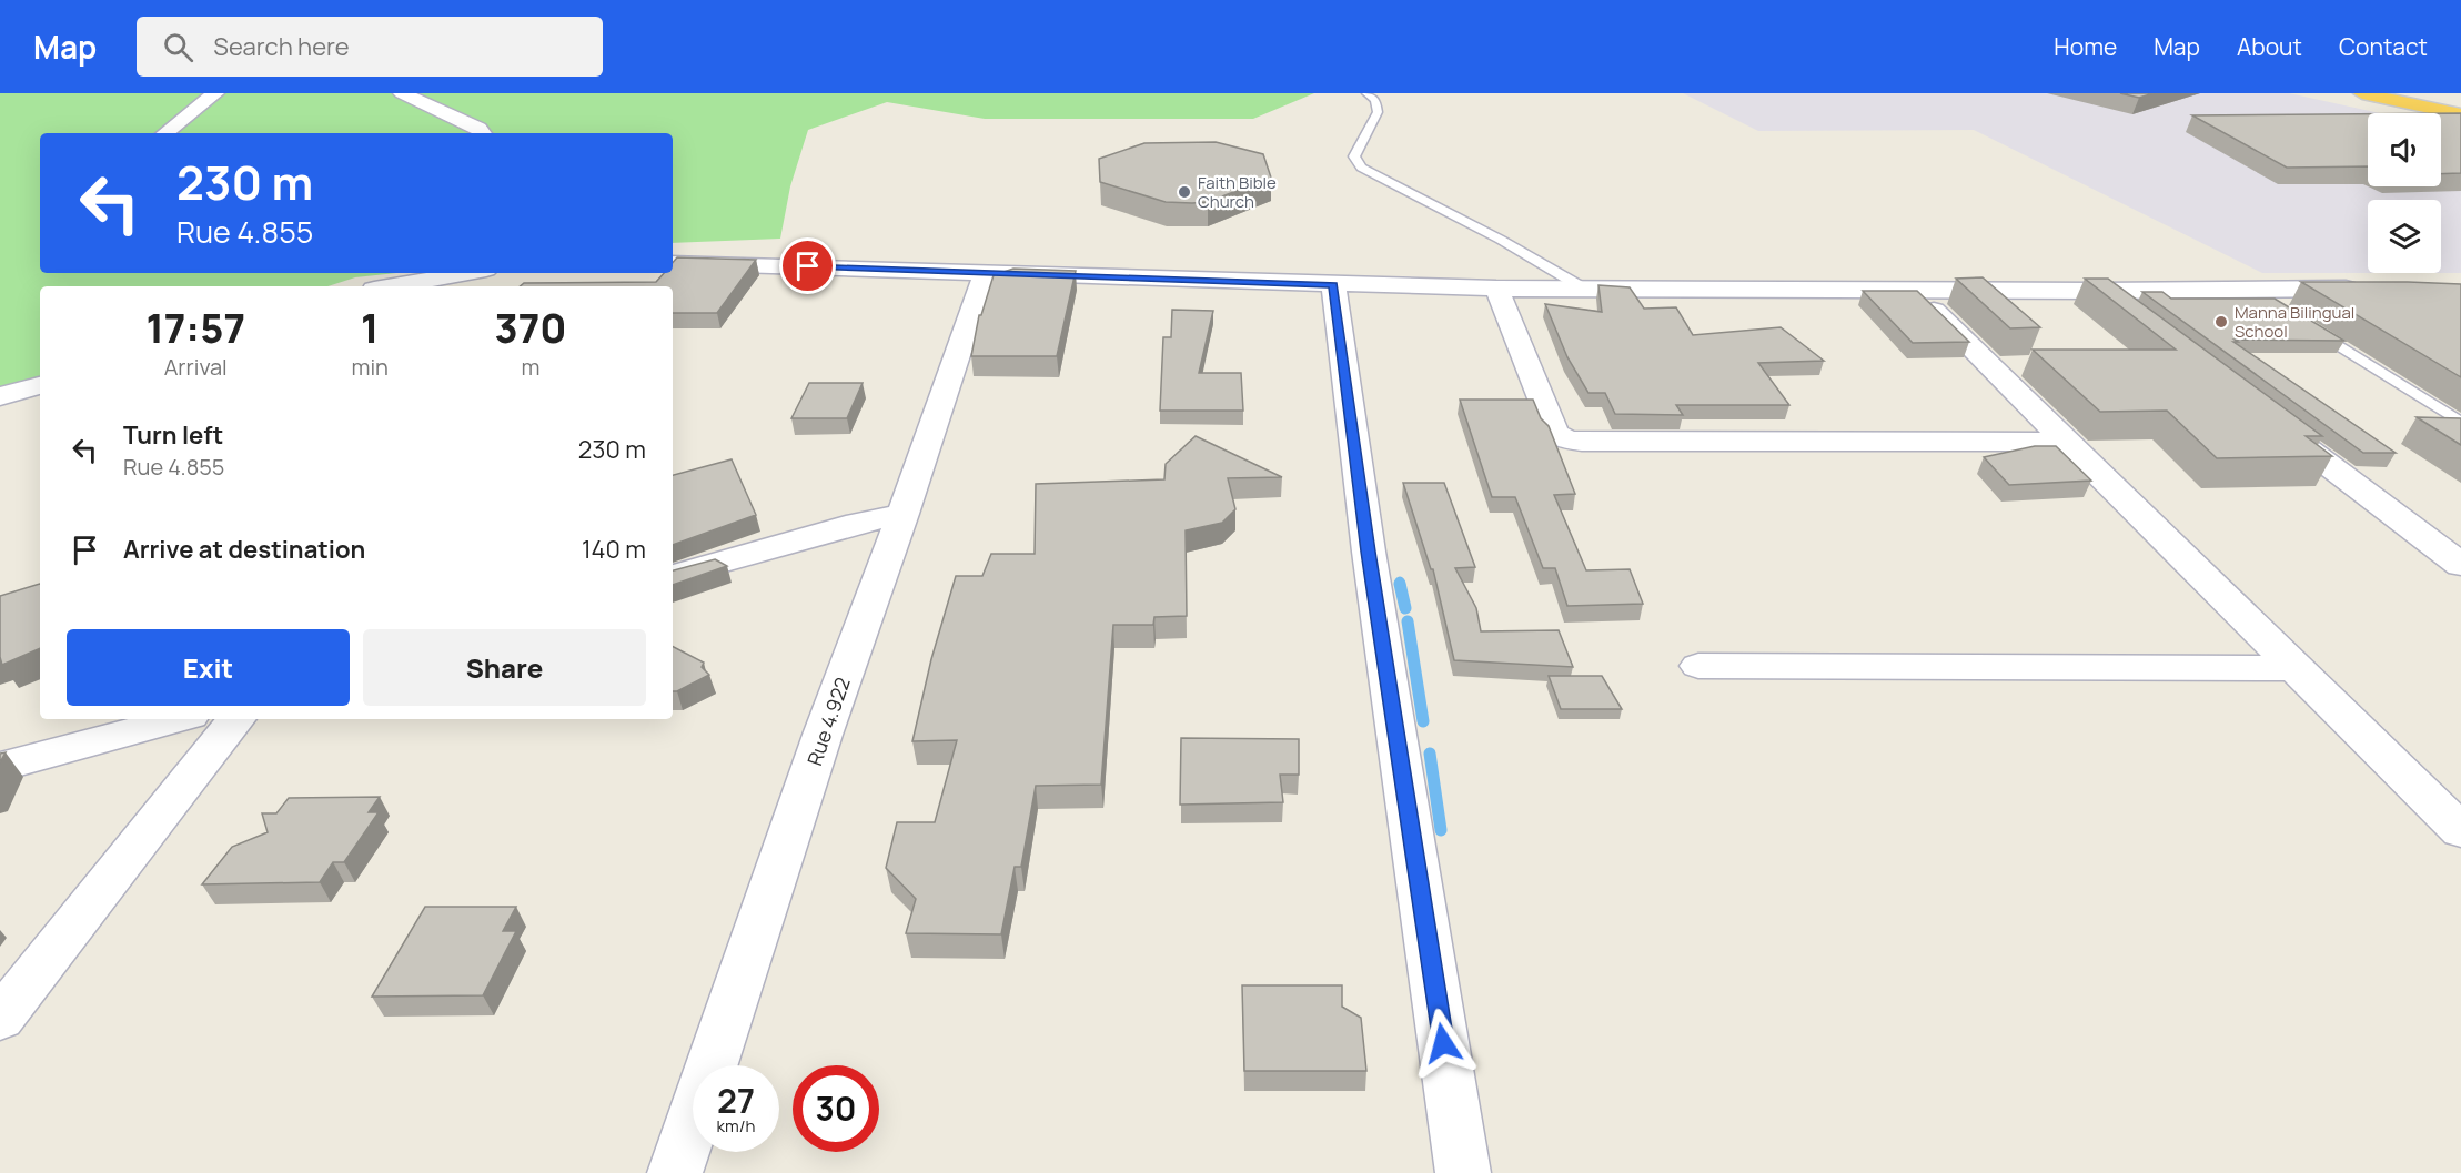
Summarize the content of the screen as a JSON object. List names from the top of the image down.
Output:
{
  "streets": {
    "street": ["Rue 4.922"]
  },
  "places": ["Faith Bible Church", "Manna Bilingual School"],
  "page": {
    "header": "Map",
    "search": "Search here",
    "nav": [
      "Home",
      "Map",
      "About",
      "Contact"
    ],
    "turn": ["230 m", "Rue 4.855"],
    "eta": [
      "17:57",
      "Arrival",
      "1",
      "min",
      "370",
      "m"
    ],
    "list": [
      {
        "name": "Turn left",
        "note": "Rue 4.855",
        "value": "230 m"
      },
      {
        "name": "Arrive at destination",
        "value": "140 m"
      }
    ],
    "buttons": ["Exit", "Share"],
    "speed": "27 km/h",
    "limit": "30"
  }
}
